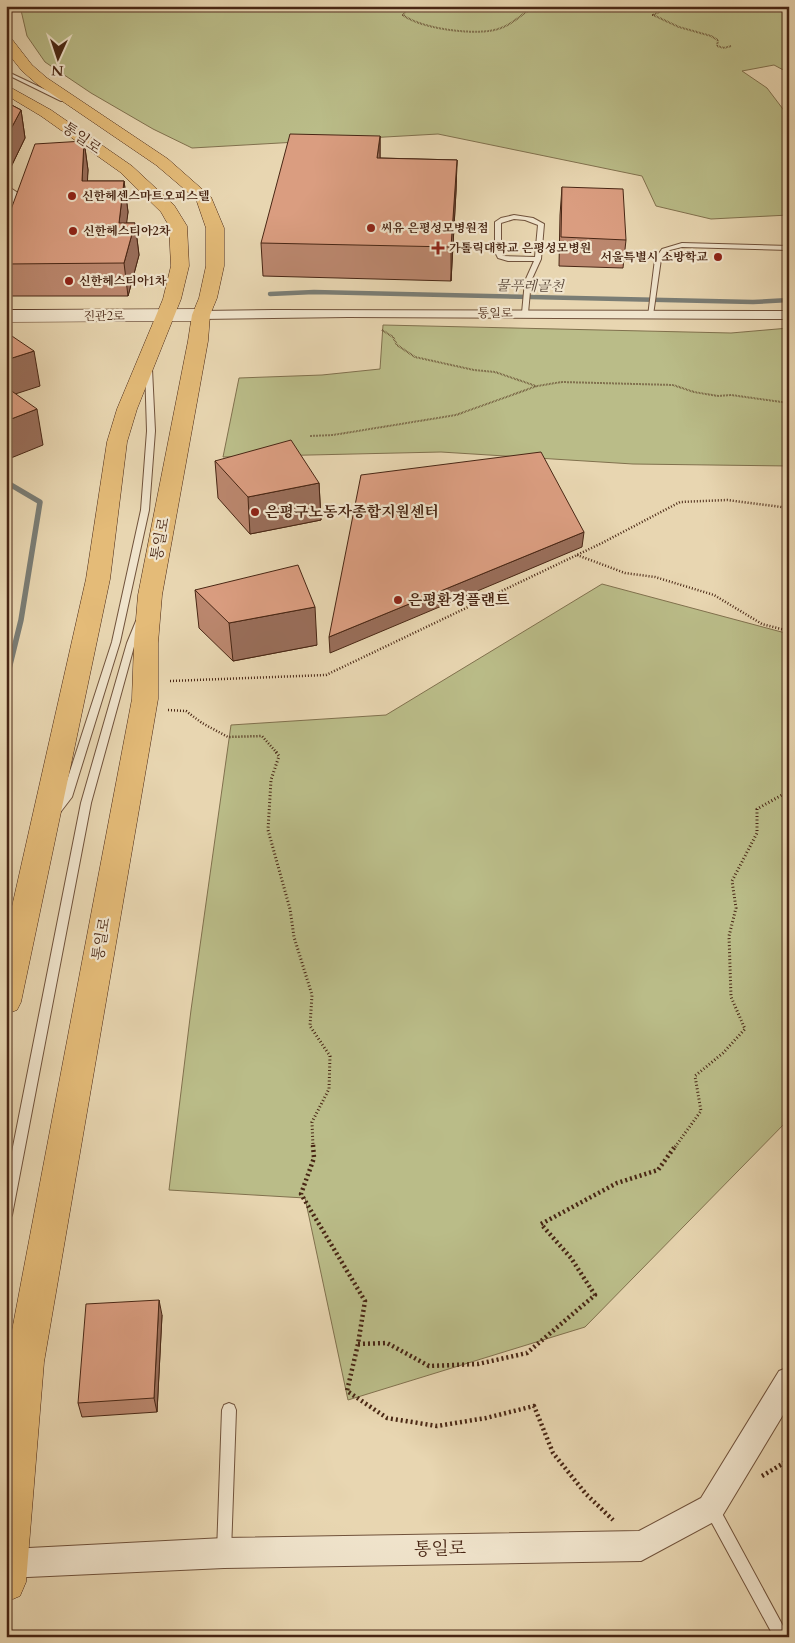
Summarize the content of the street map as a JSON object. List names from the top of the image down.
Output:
{
  "streets": {
    "main road": ["통일로"],
    "street": ["진관2로"]
  },
  "crossings": [
    ["통일로", "진관2로"]
  ],
  "water": ["물푸레골천"],
  "places": {
    "other": [
      "신한헤센스마트오피스텔",
      "씨유 은평성모병원점",
      "신한헤스티아2차",
      "서울특별시 소방학교",
      "신한헤스티아1차",
      "은평구노동자종합지원센터",
      "은평환경플랜트"
    ],
    "health": ["가톨릭대학교 은평성모병원"]
  },
  "north": "bottom"
}
